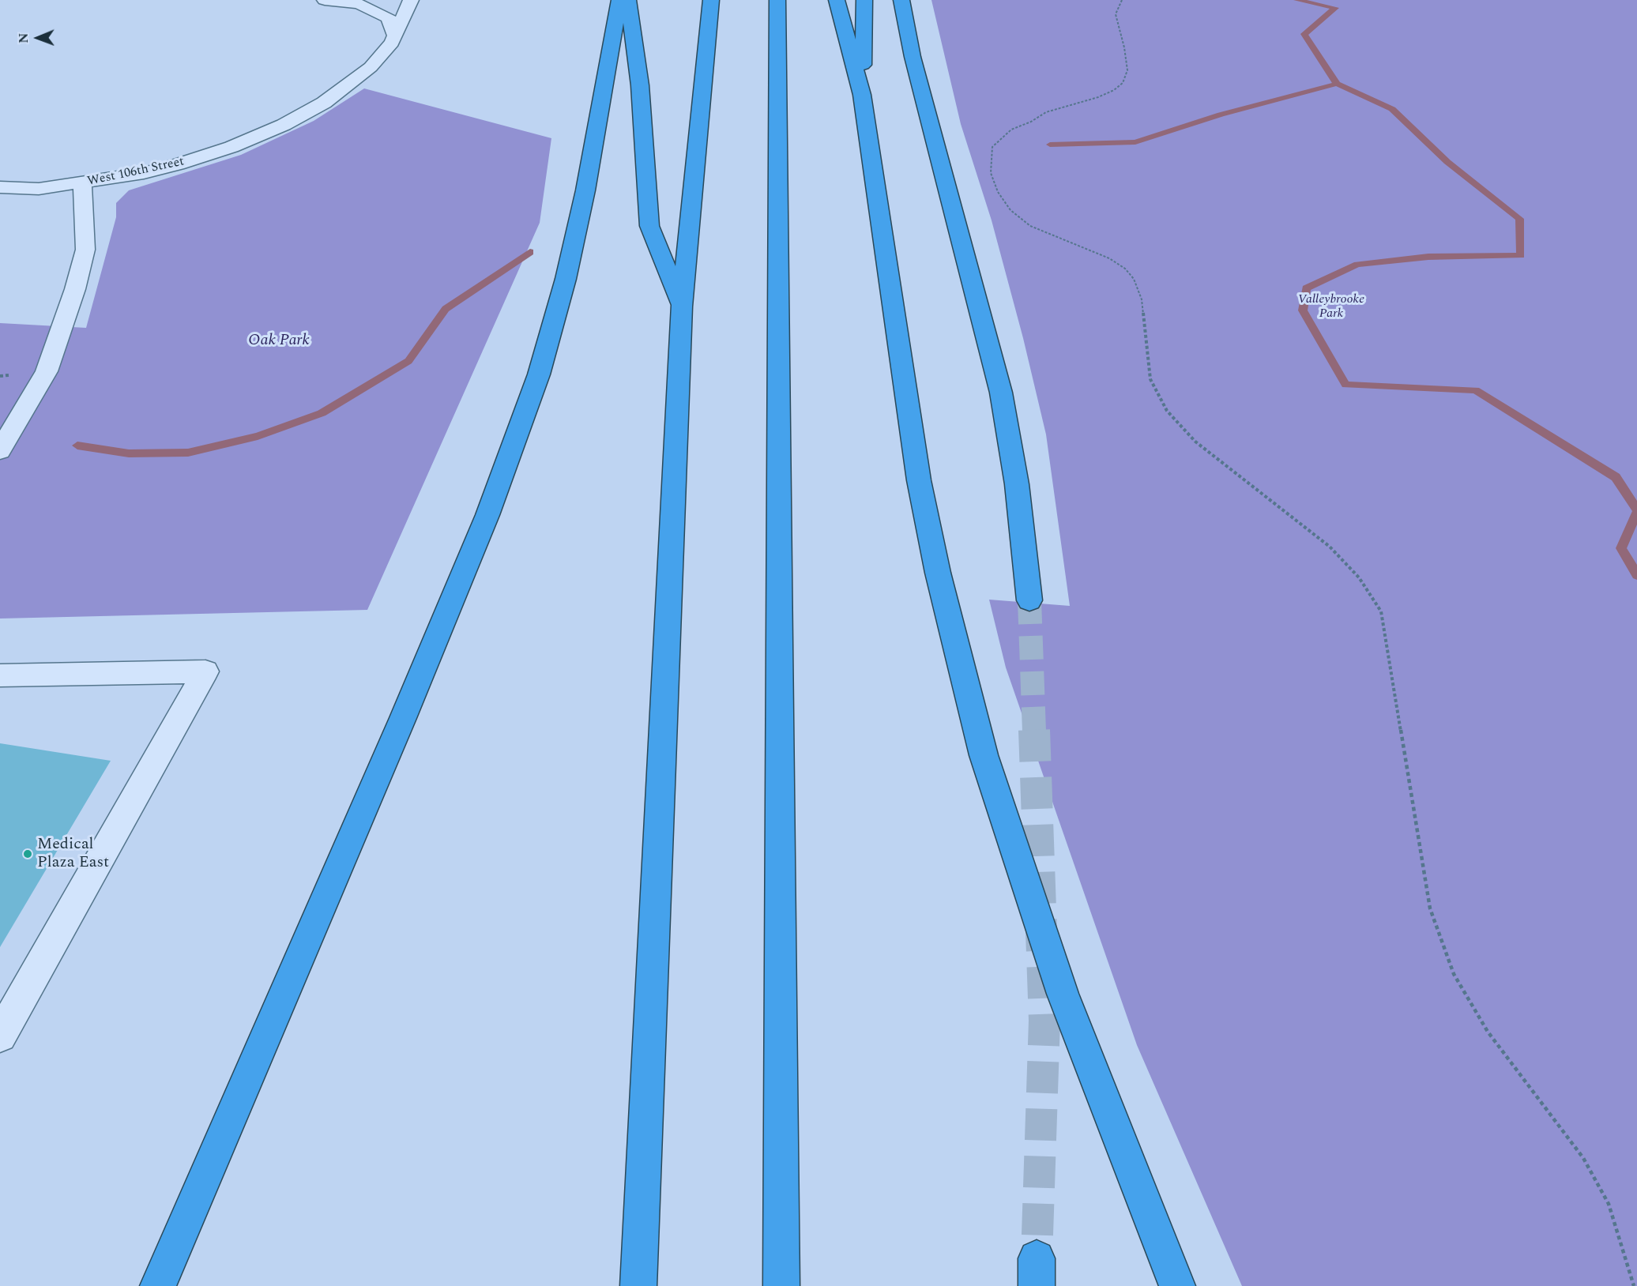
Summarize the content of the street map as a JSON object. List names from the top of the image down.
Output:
{
  "streets": {
    "street": ["West 106th Street"]
  },
  "parks": ["Valleybrooke Park", "Oak Park"],
  "places": ["Medical Plaza East"],
  "north": "left"
}
